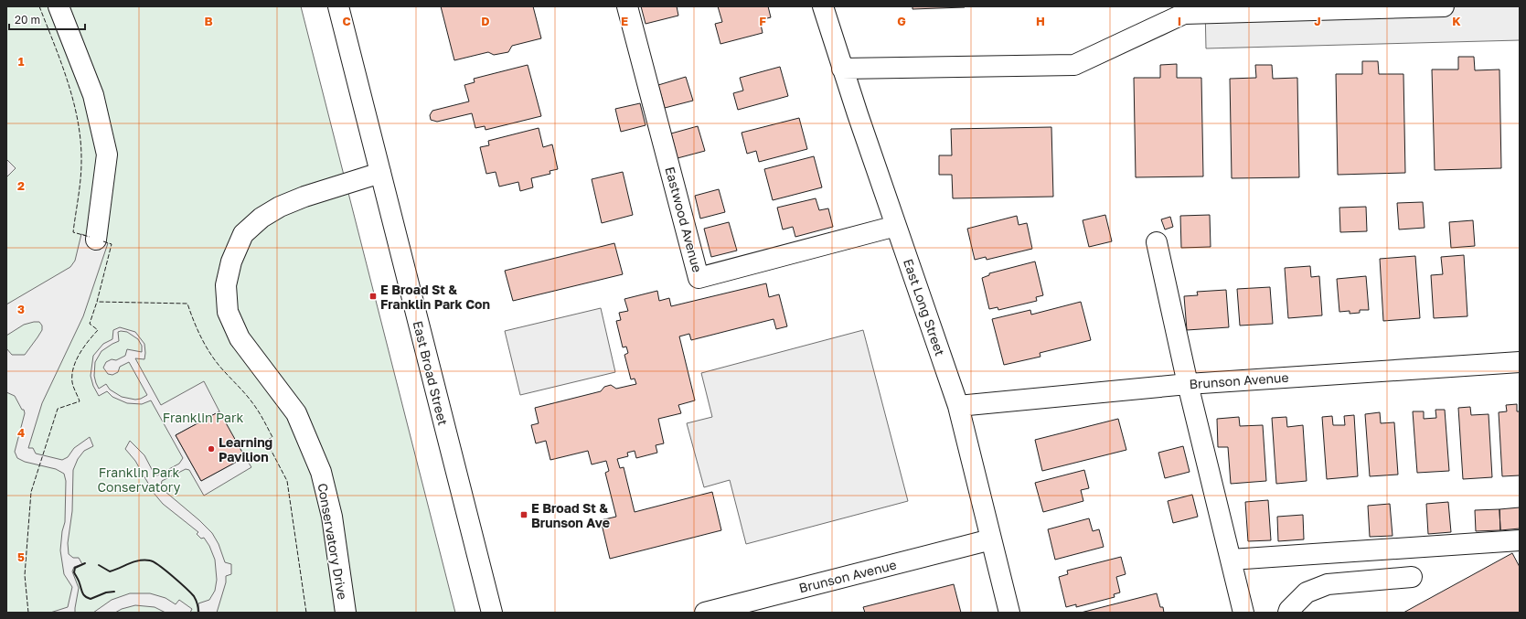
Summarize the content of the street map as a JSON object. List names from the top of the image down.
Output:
{
  "streets": {
    "street": [
      "Eastwood Avenue",
      "East Long Street",
      "East Broad Street",
      "Brunson Avenue",
      "Conservatory Drive"
    ]
  },
  "crossings": [
    ["Eastwood Avenue", "East Long Street"],
    ["East Long Street", "Brunson Avenue"],
    ["East Broad Street", "Conservatory Drive"]
  ],
  "parks": ["Franklin Park", "Franklin Park Conservatory"],
  "places": {
    "transit": ["E Broad St & Franklin Park Con", "E Broad St & Brunson Ave"],
    "other": ["Learning Pavilion"]
  },
  "scale_bar": "20 m",
  "grid": {
    "columns": [
      "B",
      "C",
      "D",
      "E",
      "F",
      "G",
      "H",
      "I",
      "J",
      "K"
    ],
    "rows": [
      "1",
      "2",
      "3",
      "4",
      "5"
    ]
  }
}
